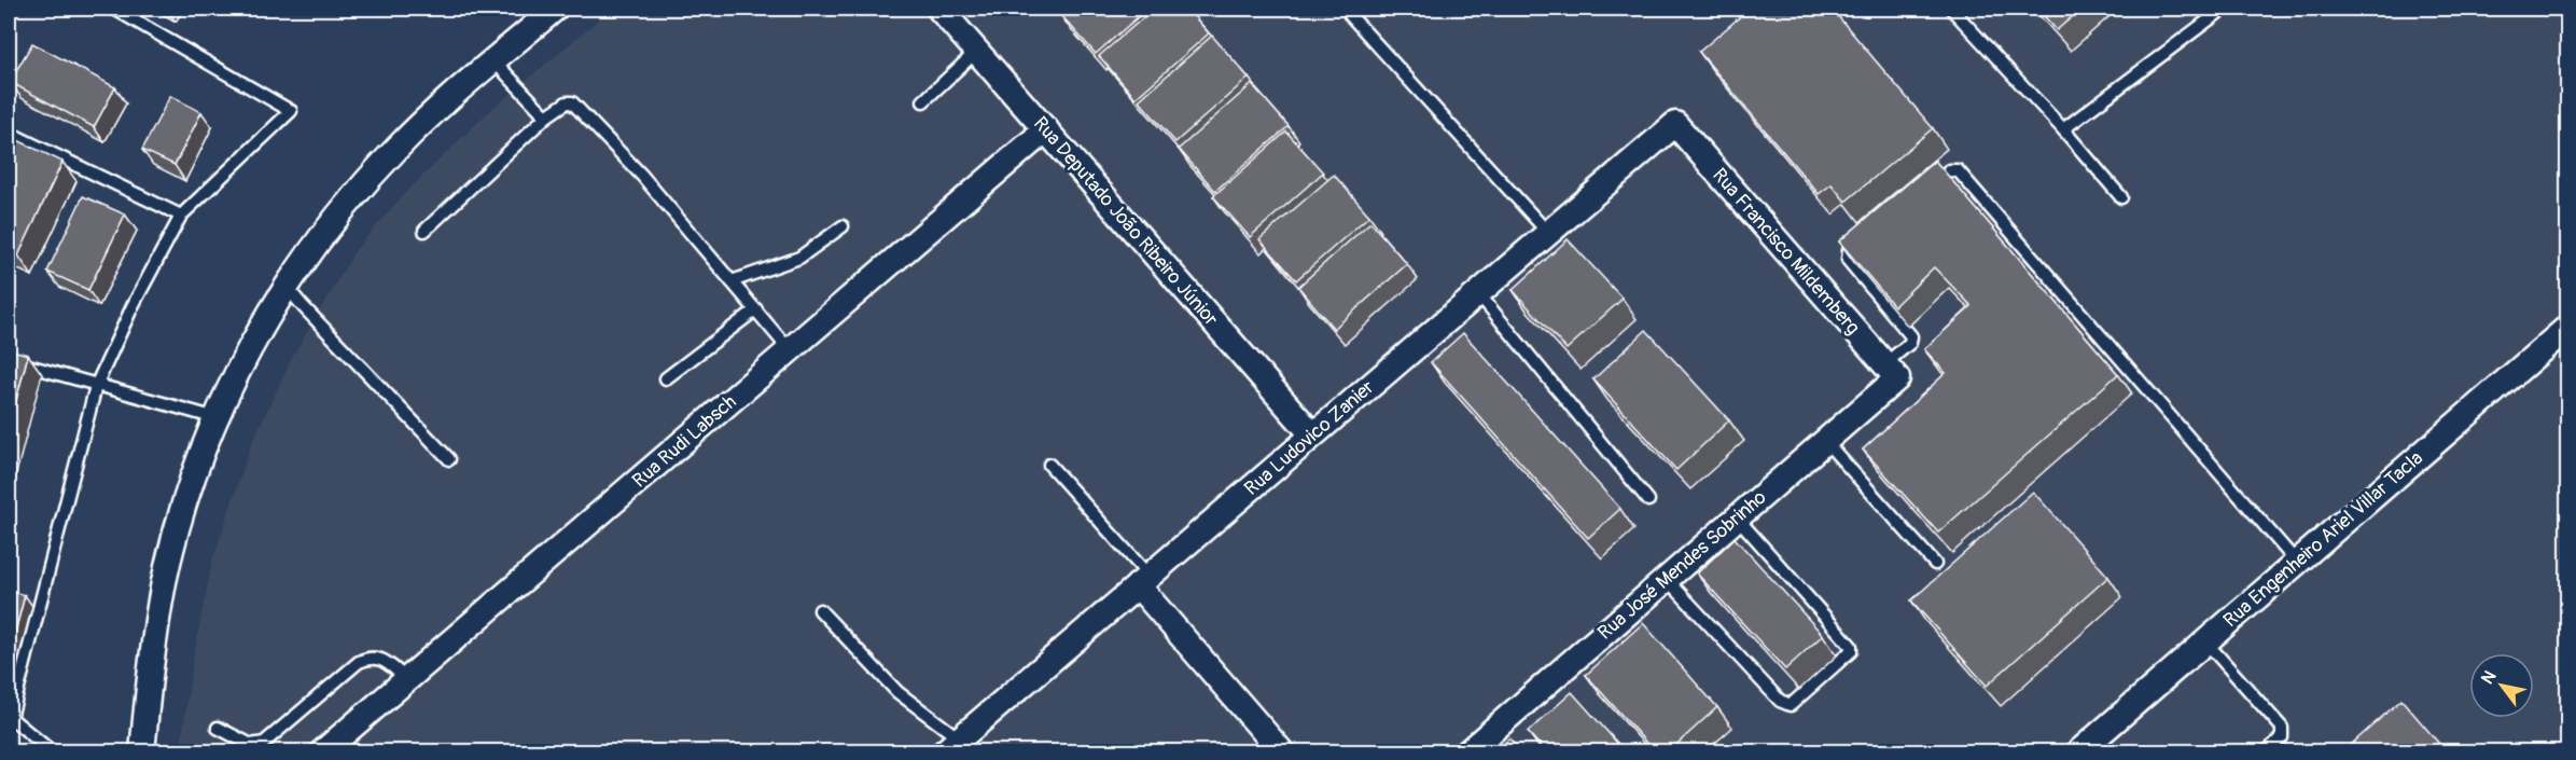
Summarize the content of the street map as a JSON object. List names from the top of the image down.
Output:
{
  "streets": {
    "street": [
      "Rua Deputado João Ribeiro Júnior",
      "Rua Francisco Mildemberg",
      "Rua Ludovico Zanier",
      "Rua Rudi Labsch",
      "Rua Engenheiro Ariel Villar Tacla",
      "Rua José Mendes Sobrinho"
    ]
  },
  "crossings": [
    ["Rua Deputado João Ribeiro Júnior", "Rua Ludovico Zanier"],
    ["Rua Deputado João Ribeiro Júnior", "Rua Rudi Labsch"],
    ["Rua Francisco Mildemberg", "Rua Ludovico Zanier"],
    ["Rua Francisco Mildemberg", "Rua José Mendes Sobrinho"]
  ],
  "north": "top left"
}
